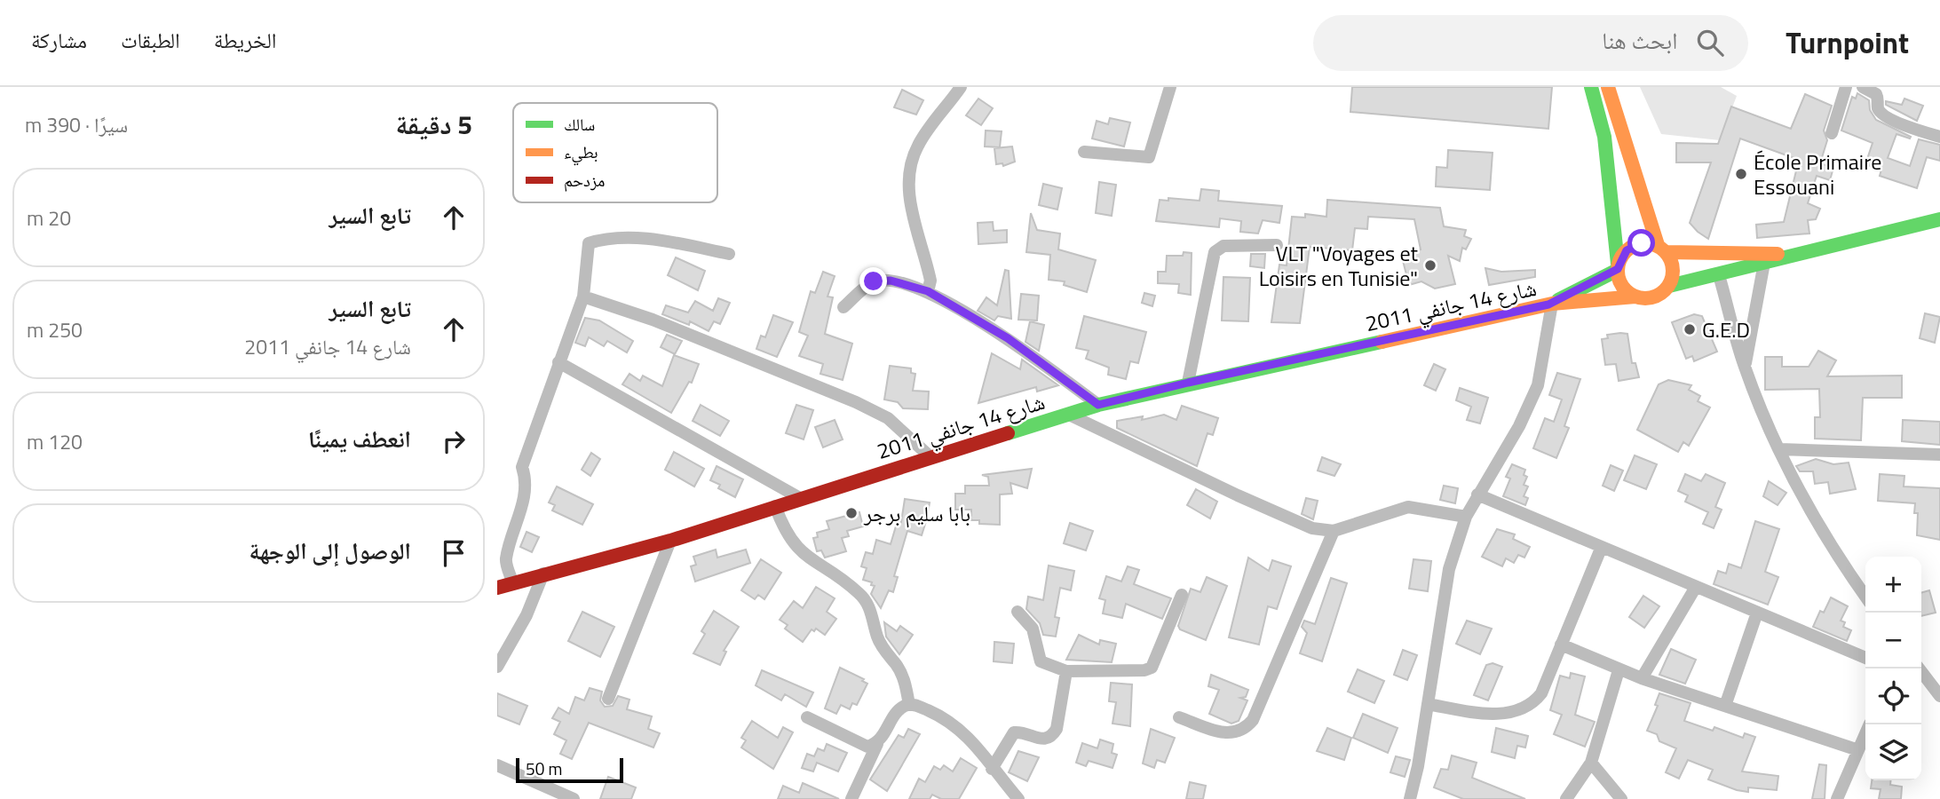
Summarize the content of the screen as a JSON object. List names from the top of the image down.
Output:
{
  "streets": {
    "main road": ["شارع 14 جانفي 2011"]
  },
  "places": [
    "École Primaire Essouani",
    "VLT \"Voyages et Loisirs en Tunisie\"",
    "G.E.D",
    "بابا سليم برجر"
  ],
  "legend": ["سالك", "بطيء", "مزدحم"],
  "scale_bar": "50 m",
  "page": {
    "header": "Turnpoint",
    "search": "ابحث هنا",
    "nav": ["الخريطة", "الطبقات", "مشاركة"],
    "heading": ["5 دقيقة", "سيرًا · 390 m"],
    "list": [
      ["تابع السير", "20 m"],
      ["تابع السير", "شارع 14 جانفي 2011", "250 m"],
      ["انعطف يمينًا", "120 m"],
      "الوصول إلى الوجهة"
    ],
    "map_buttons": ["+", "−"],
    "scale": "50 m"
  }
}
